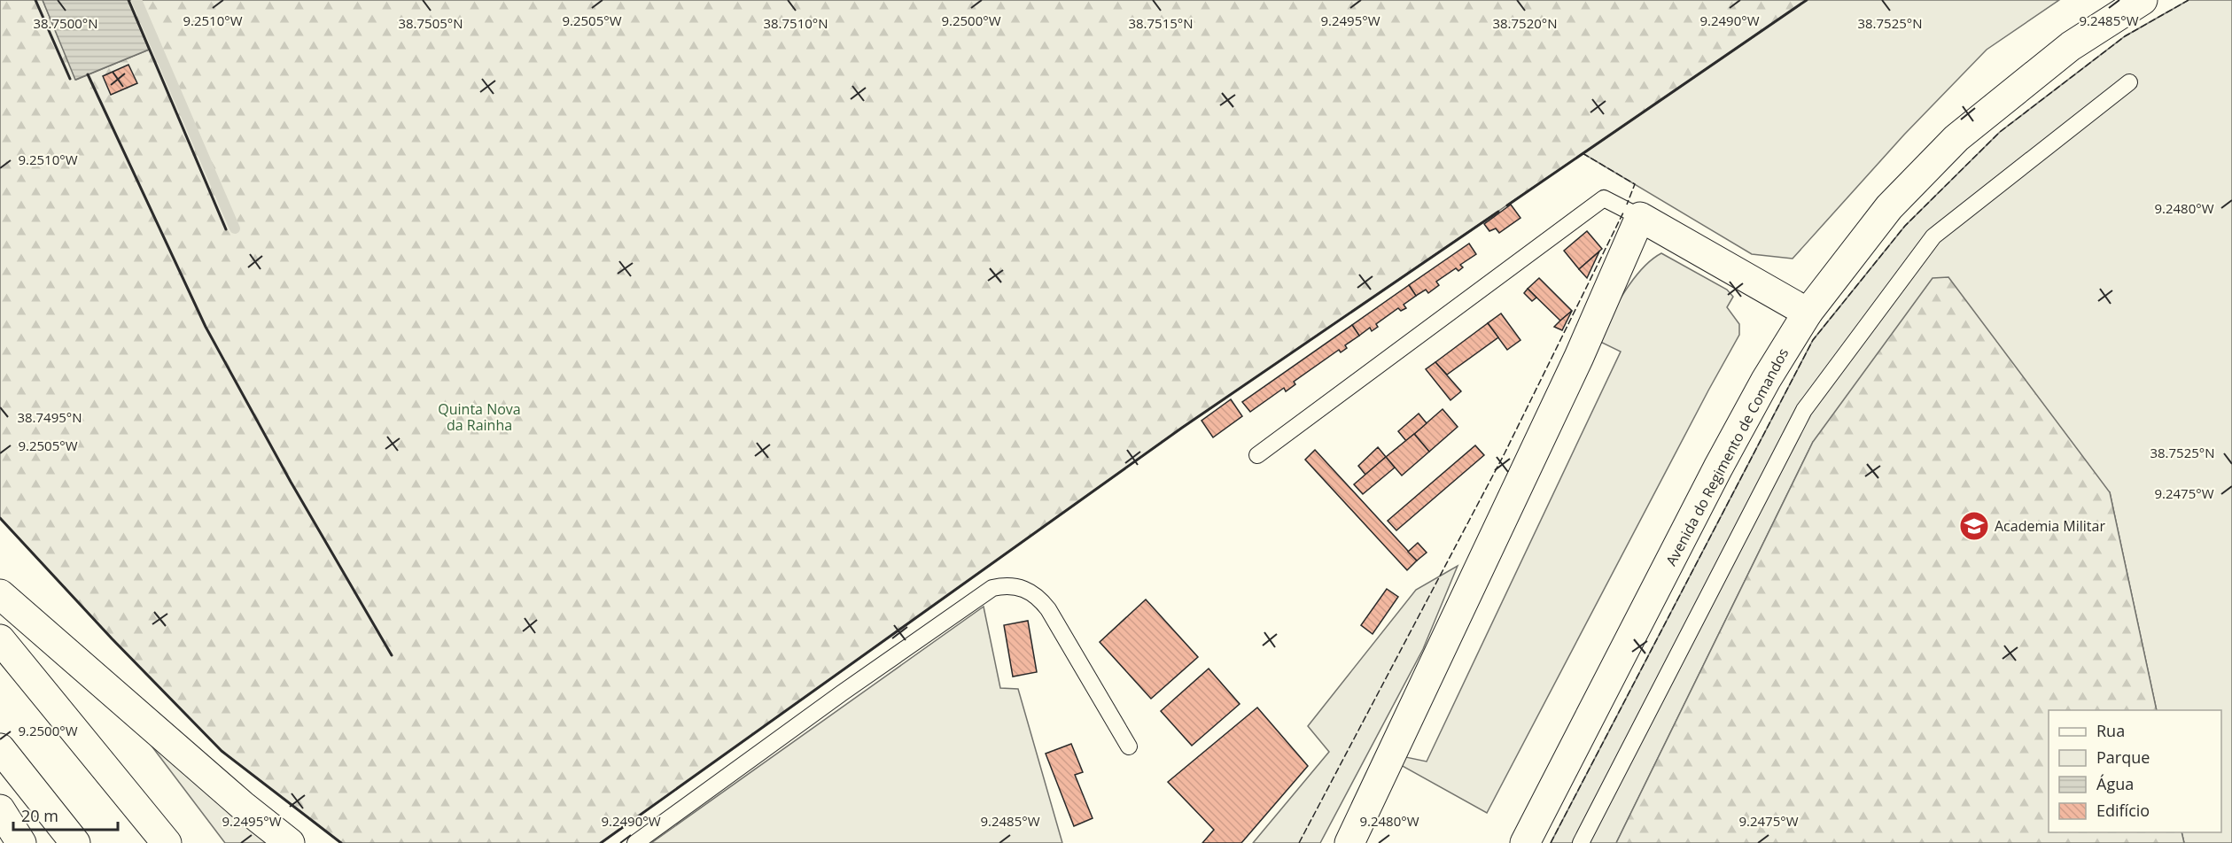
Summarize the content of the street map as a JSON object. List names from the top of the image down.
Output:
{
  "streets": {
    "main road": ["Avenida do Regimento de Comandos"]
  },
  "parks": ["Quinta Nova da Rainha"],
  "places": {
    "school or university": ["Academia Militar"]
  },
  "legend": [
    "Rua",
    "Parque",
    "Água",
    "Edifício"
  ],
  "scale_bar": "20 m",
  "coordinates": [
    "9.2510°W",
    "9.2505°W",
    "9.2500°W",
    "9.2495°W",
    "9.2485°W",
    "9.2490°W",
    "38.7500°N",
    "38.7505°N",
    "38.7510°N",
    "38.7515°N",
    "38.7520°N",
    "38.7525°N",
    "9.2480°W",
    "38.7495°N",
    "9.2475°W"
  ]
}
